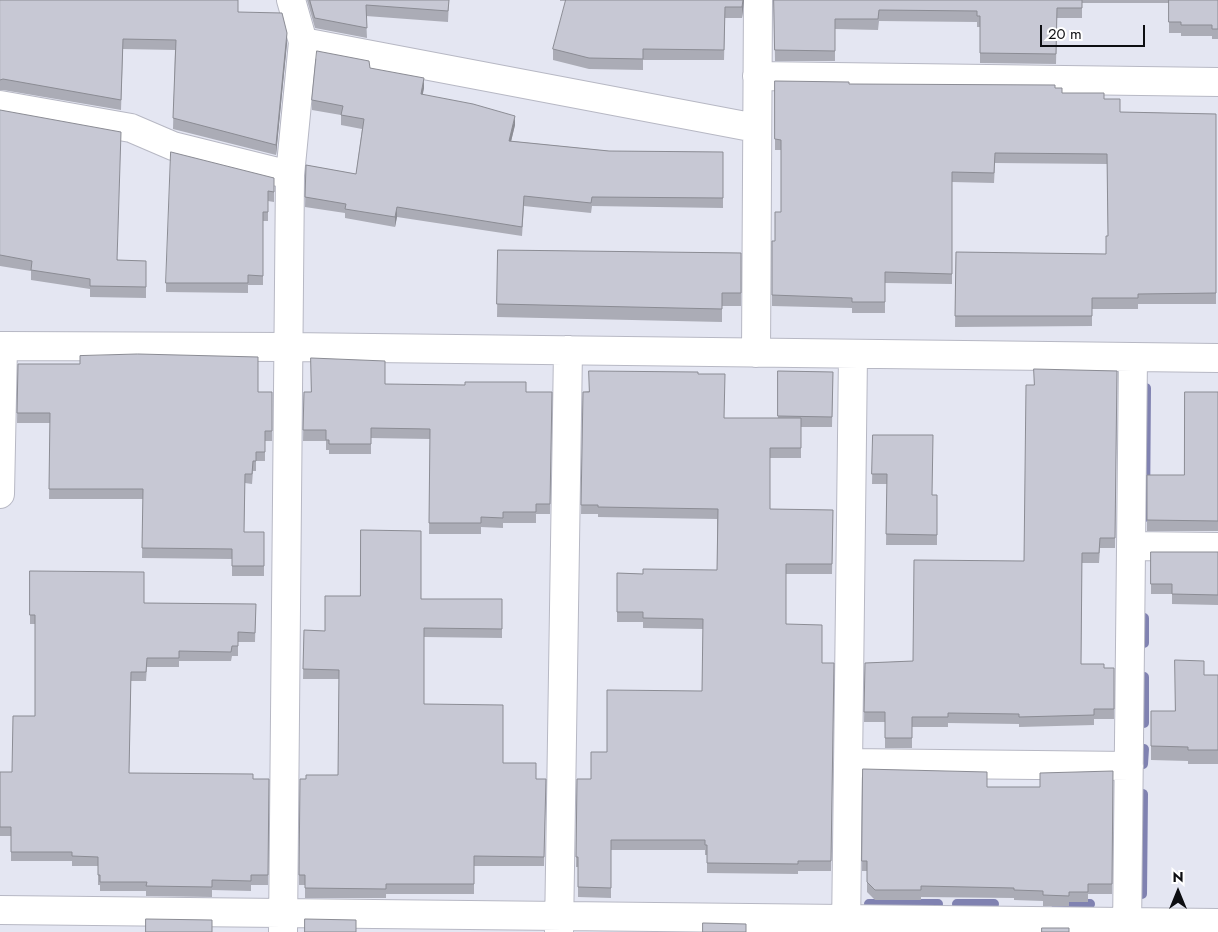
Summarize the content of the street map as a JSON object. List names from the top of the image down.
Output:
{
  "scale_bar": "20 m",
  "north": "top"
}
